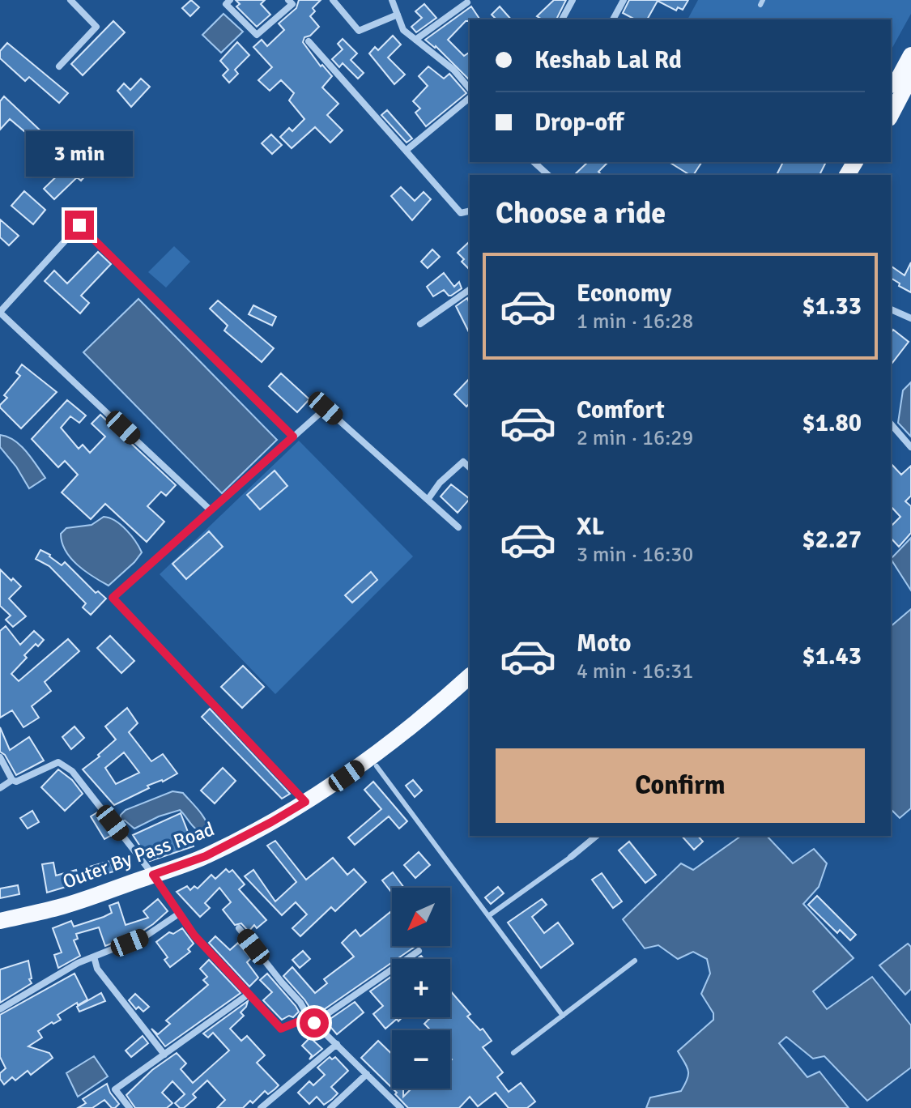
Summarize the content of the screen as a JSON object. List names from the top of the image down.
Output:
{
  "streets": {
    "main road": ["Outer By Pass Road"]
  },
  "north": "bottom left",
  "page": {
    "banner": ["Keshab Lal Rd", "Drop-off"],
    "bubble": "3 min",
    "heading": "Choose a ride",
    "list": [
      {
        "name": "Economy",
        "note": "1 min · 16:28",
        "value": "$1.33"
      },
      {
        "name": "Comfort",
        "note": "2 min · 16:29",
        "value": "$1.80"
      },
      {
        "name": "XL",
        "note": "3 min · 16:30",
        "value": "$2.27"
      },
      {
        "name": "Moto",
        "note": "4 min · 16:31",
        "value": "$1.43"
      }
    ],
    "buttons": "Confirm",
    "map_buttons": ["+", "−"]
  }
}
